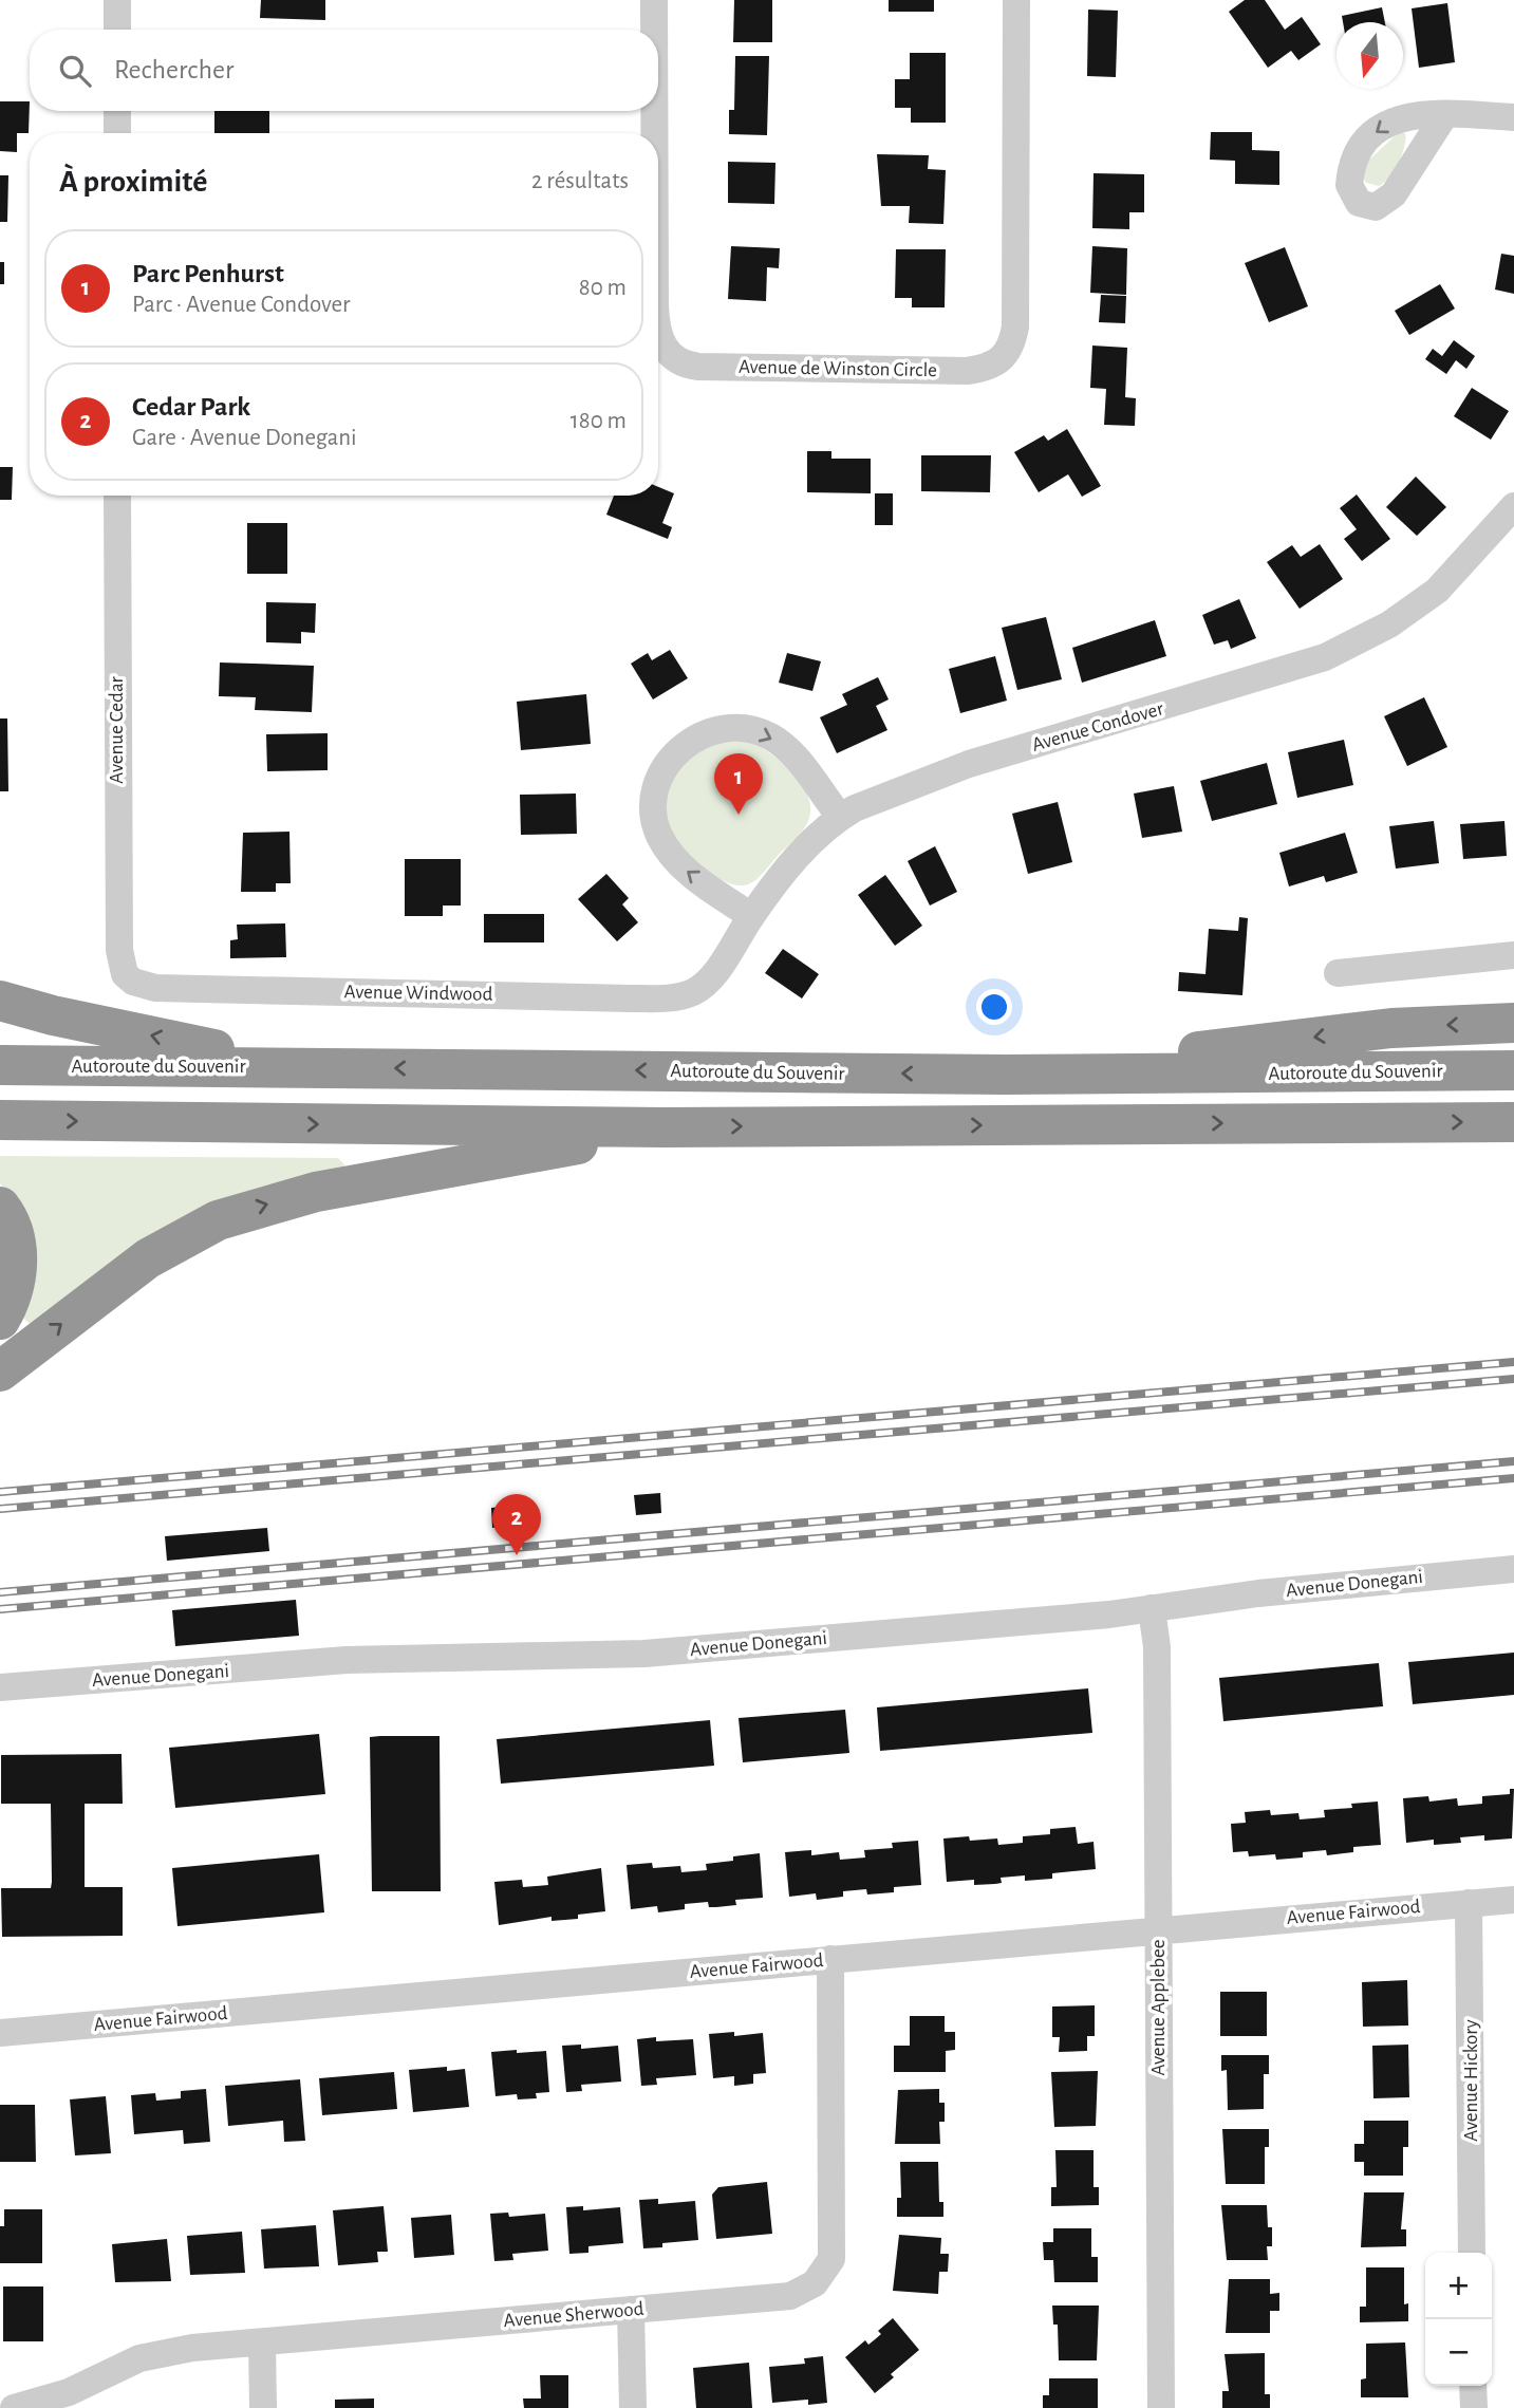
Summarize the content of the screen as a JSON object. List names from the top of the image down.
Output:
{
  "streets": {
    "highway": ["Autoroute du Souvenir"],
    "street": [
      "Avenue de Winston Circle",
      "Avenue Condover",
      "Avenue Cedar",
      "Avenue Windwood",
      "Avenue Donegani",
      "Avenue Fairwood",
      "Avenue Applebee",
      "Avenue Hickory",
      "Avenue Sherwood"
    ]
  },
  "crossings": [
    ["Avenue Condover", "Avenue Windwood"],
    ["Avenue Cedar", "Avenue Windwood"],
    ["Avenue Donegani", "Avenue Applebee"],
    ["Avenue Fairwood", "Avenue Applebee"],
    ["Avenue Fairwood", "Avenue Hickory"],
    ["Avenue Fairwood", "Avenue Sherwood"]
  ],
  "north": "bottom",
  "page": {
    "search": "Rechercher",
    "heading": ["À proximité", "2 résultats"],
    "list": [
      {
        "mark": "1",
        "name": "Parc Penhurst",
        "note": "Parc · Avenue Condover",
        "value": "80 m"
      },
      {
        "mark": "2",
        "name": "Cedar Park",
        "note": "Gare · Avenue Donegani",
        "value": "180 m"
      }
    ],
    "pins": ["1", "2"],
    "map_buttons": ["+", "−"]
  }
}
